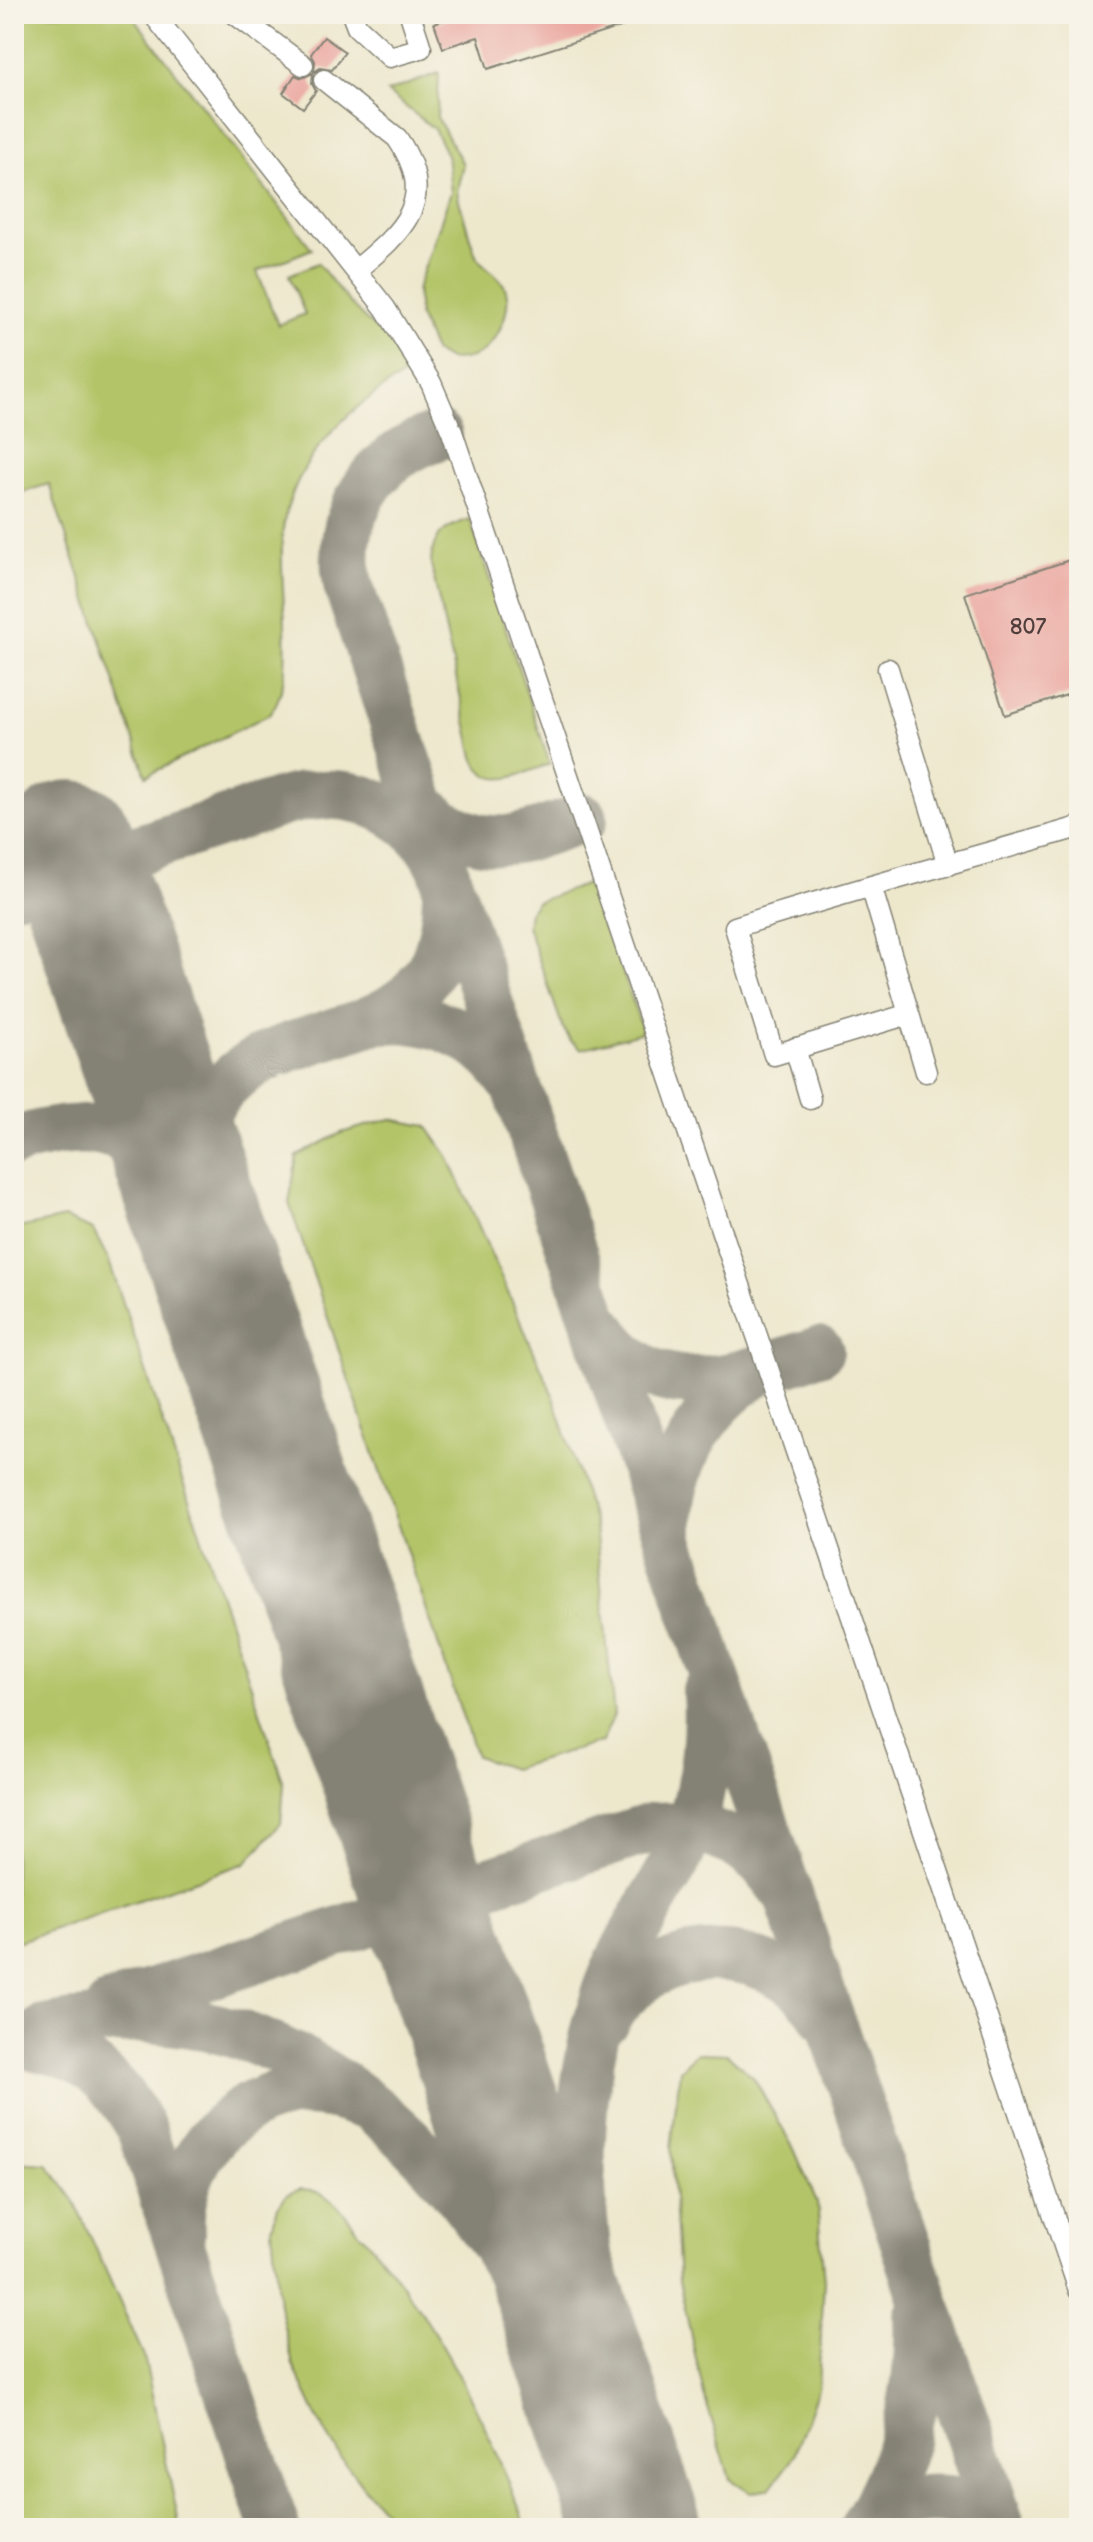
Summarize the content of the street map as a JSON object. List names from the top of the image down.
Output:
{
  "house_numbers": ["807"]
}
